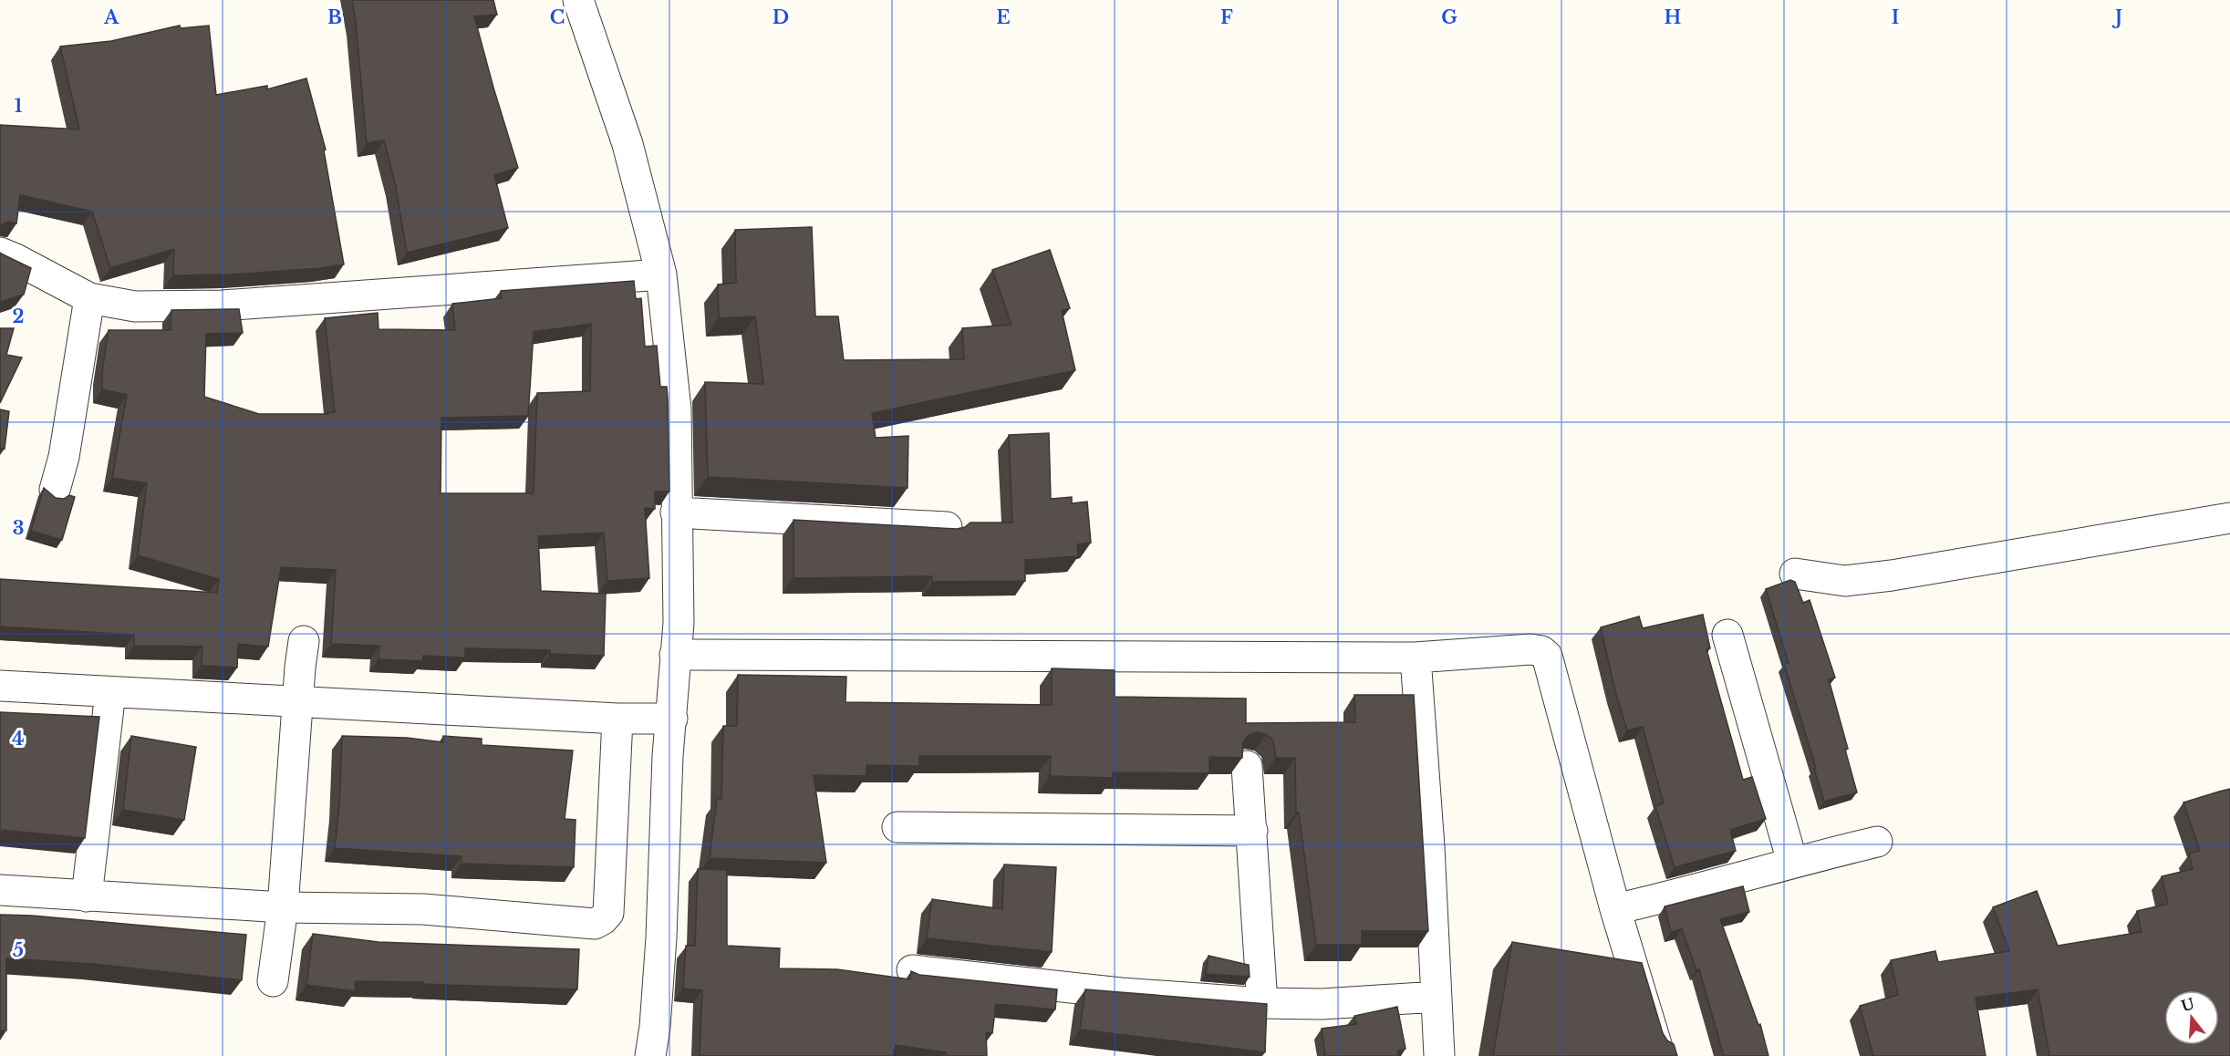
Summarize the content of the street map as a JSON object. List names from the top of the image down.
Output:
{
  "north": "top",
  "grid": {
    "columns": [
      "A",
      "B",
      "C",
      "D",
      "E",
      "F",
      "G",
      "H",
      "I",
      "J"
    ],
    "rows": [
      "1",
      "2",
      "3",
      "4",
      "5"
    ]
  }
}
